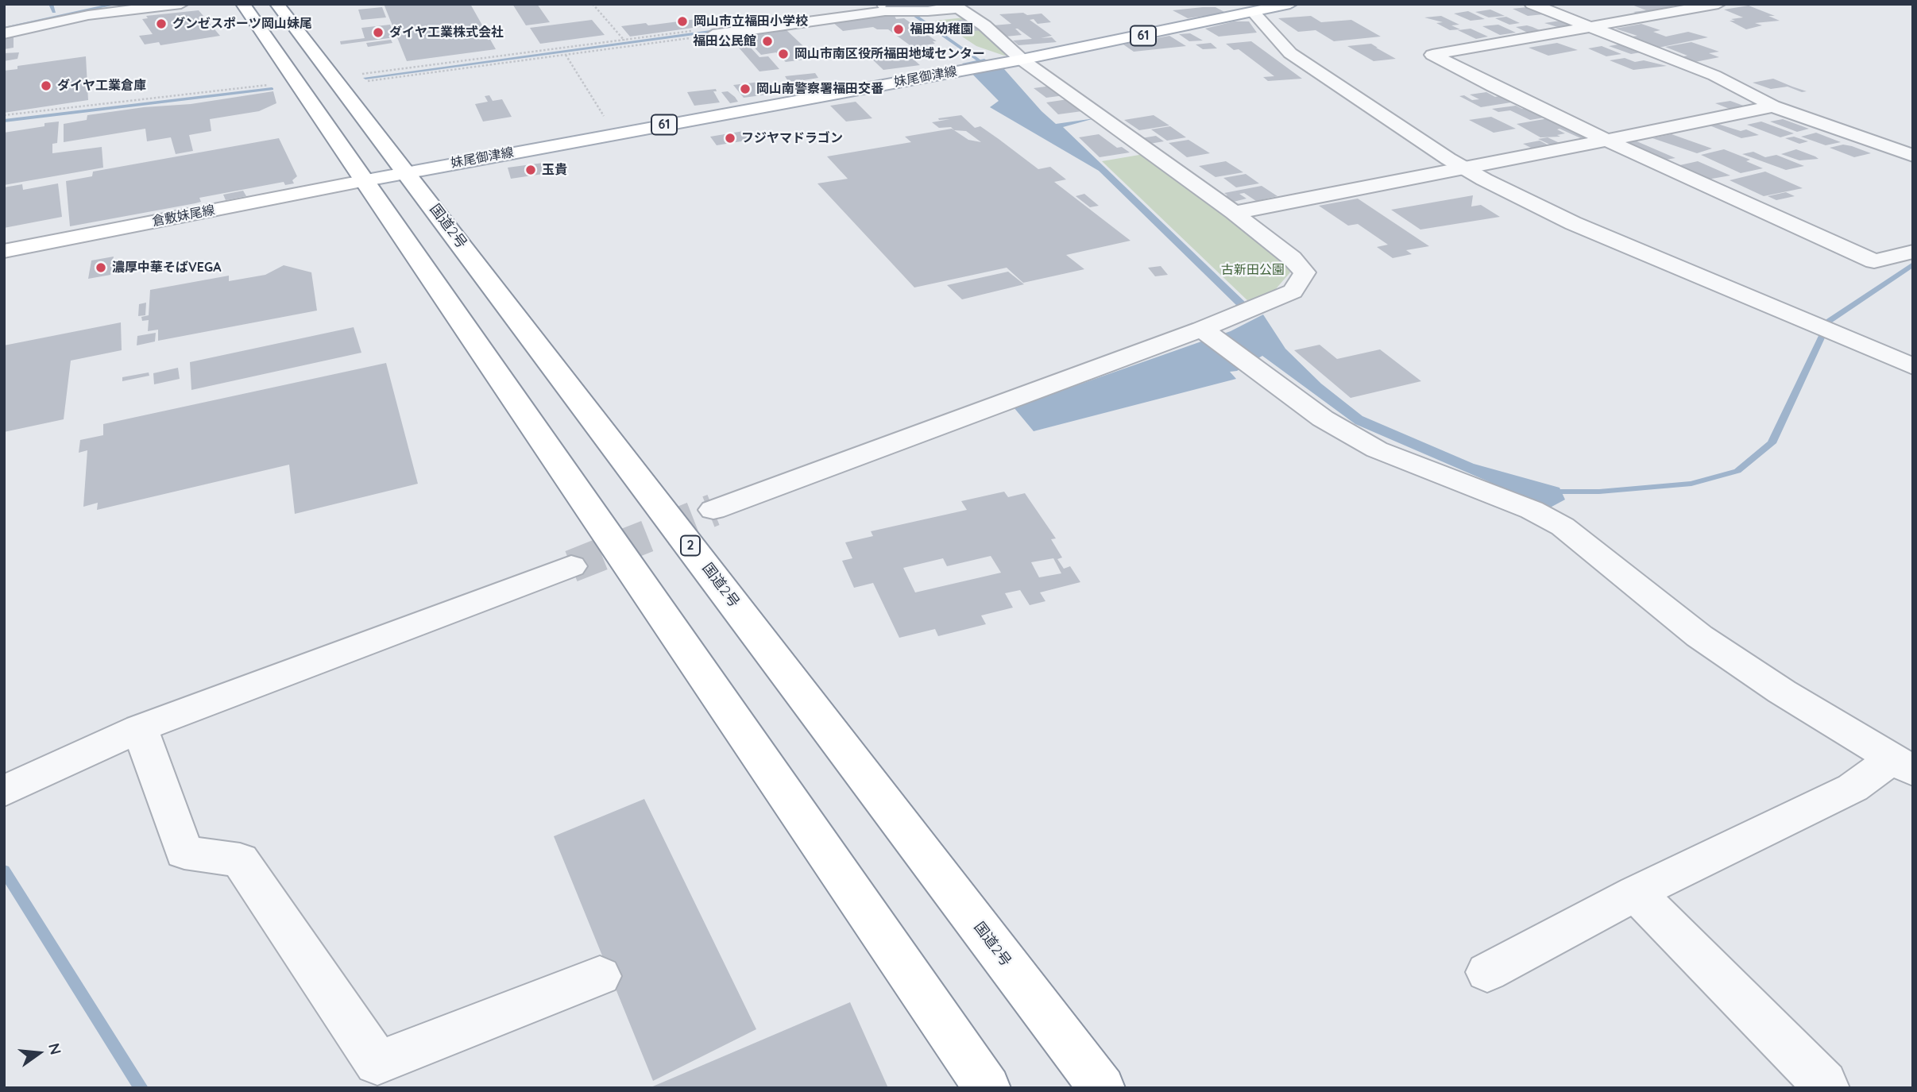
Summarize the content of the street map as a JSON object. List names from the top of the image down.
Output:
{
  "streets": {
    "main road": [
      "61",
      "妹尾御津線",
      "倉敷妹尾線",
      "国道2号",
      "2"
    ]
  },
  "crossings": [
    ["妹尾御津線", "倉敷妹尾線"],
    ["妹尾御津線", "国道2号"]
  ],
  "parks": ["古新田公園"],
  "places": [
    "岡山市立福田小学校",
    "グンゼスポーツ岡山妹尾",
    "福田幼稚園",
    "ダイヤ工業株式会社",
    "福田公民館",
    "岡山市南区役所福田地域センター",
    "ダイヤ工業倉庫",
    "岡山南警察署福田交番",
    "フジヤマドラゴン",
    "玉貴",
    "濃厚中華そばVEGA"
  ],
  "north": "right"
}
